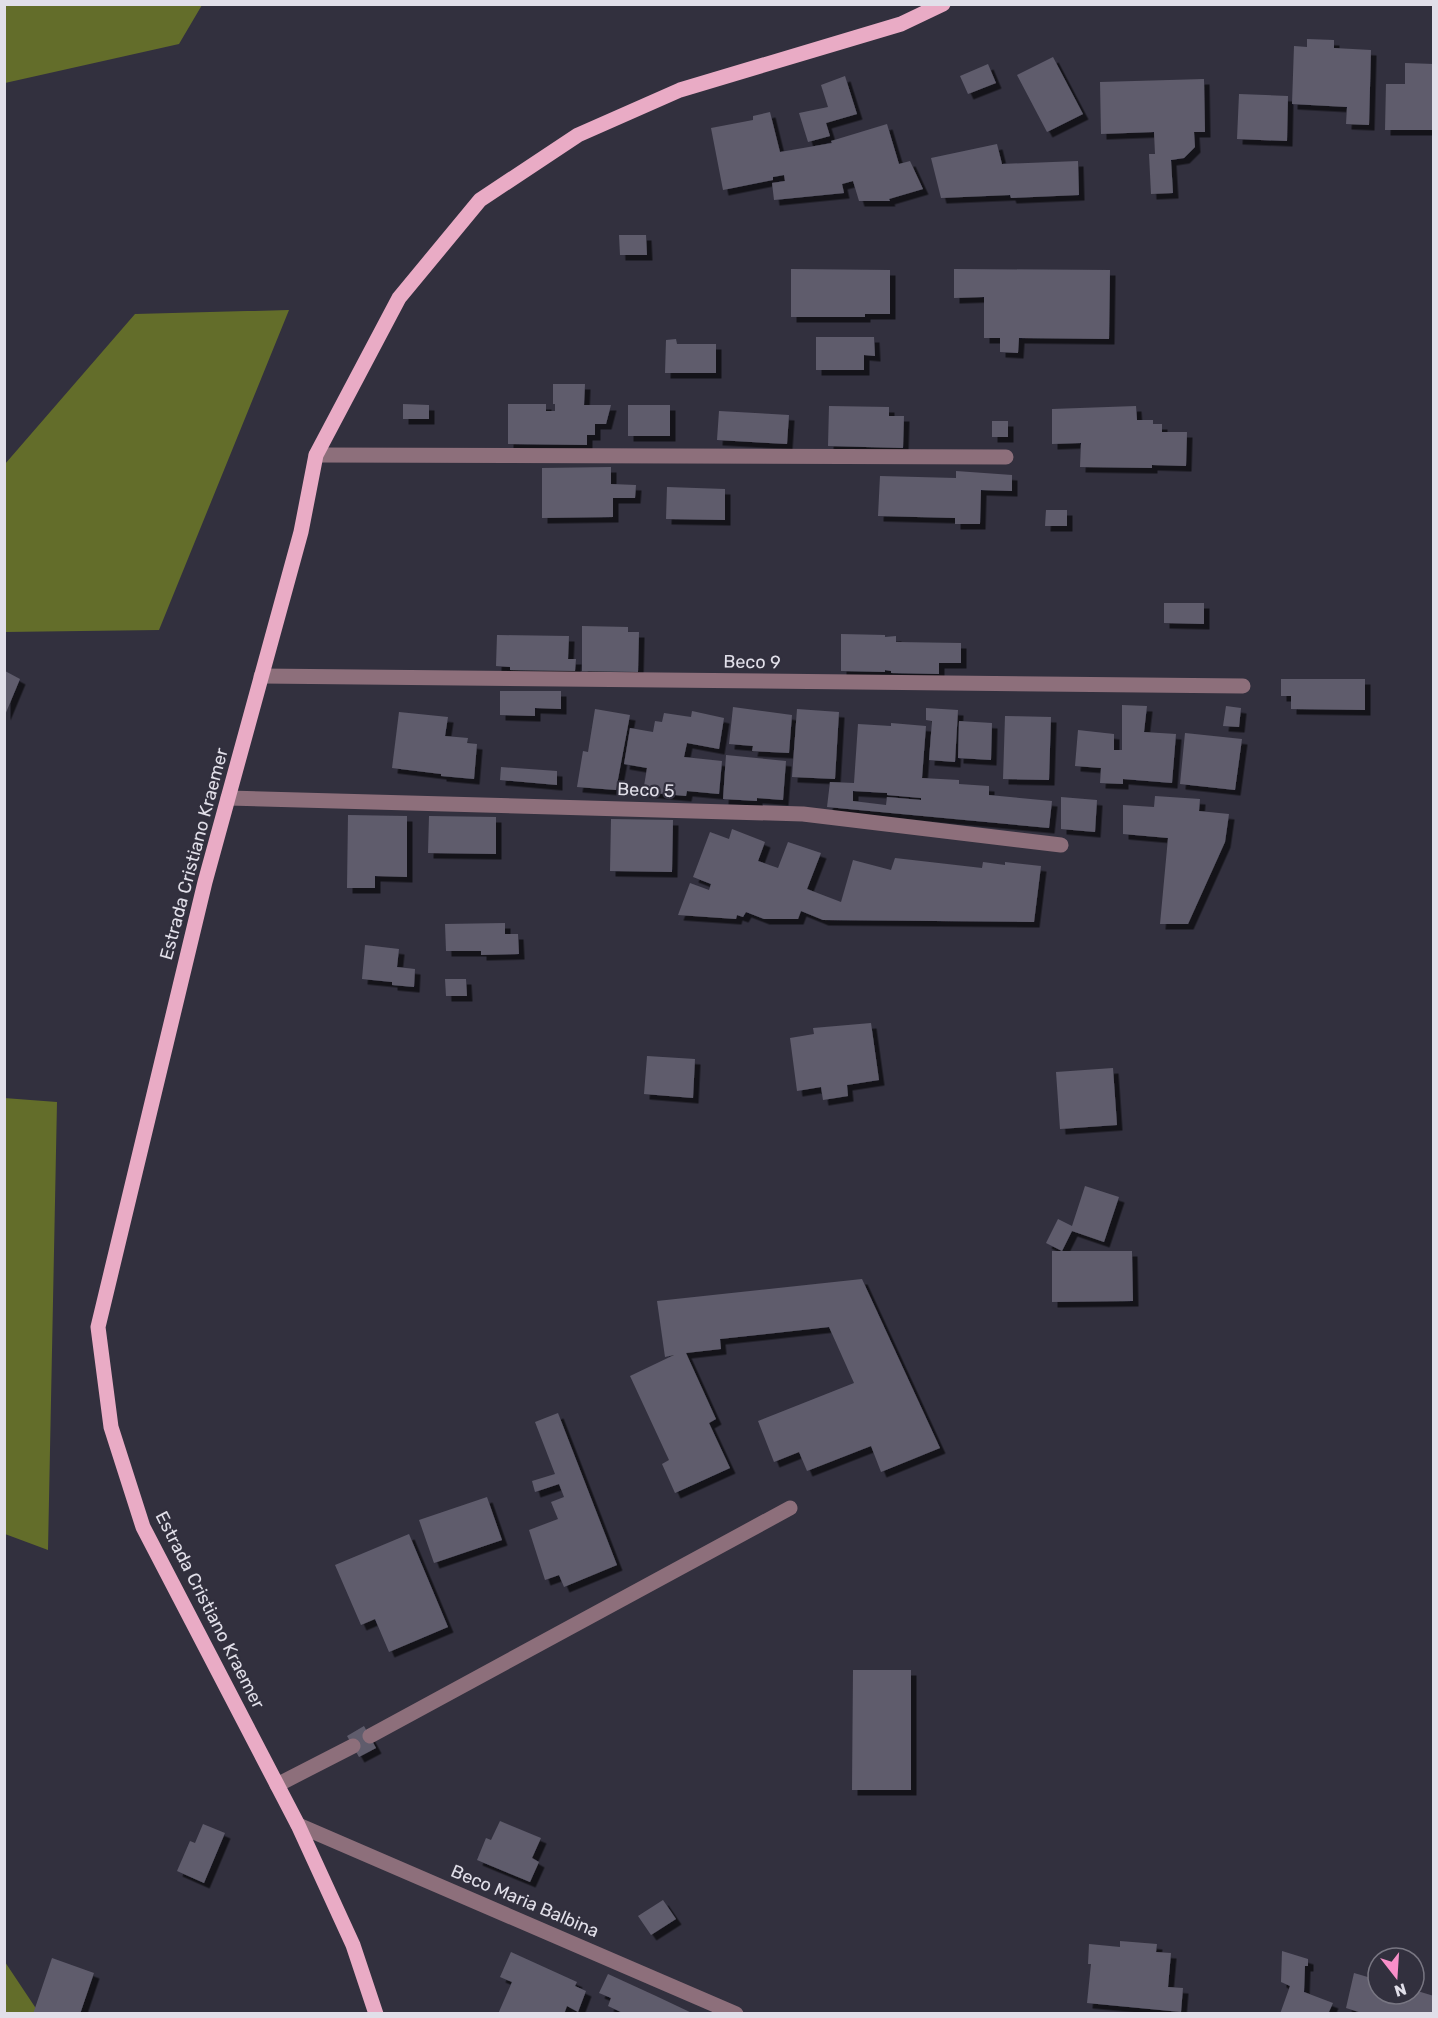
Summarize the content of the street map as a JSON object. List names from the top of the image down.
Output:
{
  "streets": {
    "main road": ["Estrada Cristiano Kraemer"],
    "street": ["Beco 9", "Beco 5", "Beco Maria Balbina"]
  },
  "crossings": [
    ["Beco 9", "Estrada Cristiano Kraemer"],
    ["Beco 5", "Estrada Cristiano Kraemer"],
    ["Estrada Cristiano Kraemer", "Beco Maria Balbina"]
  ],
  "north": "bottom"
}
